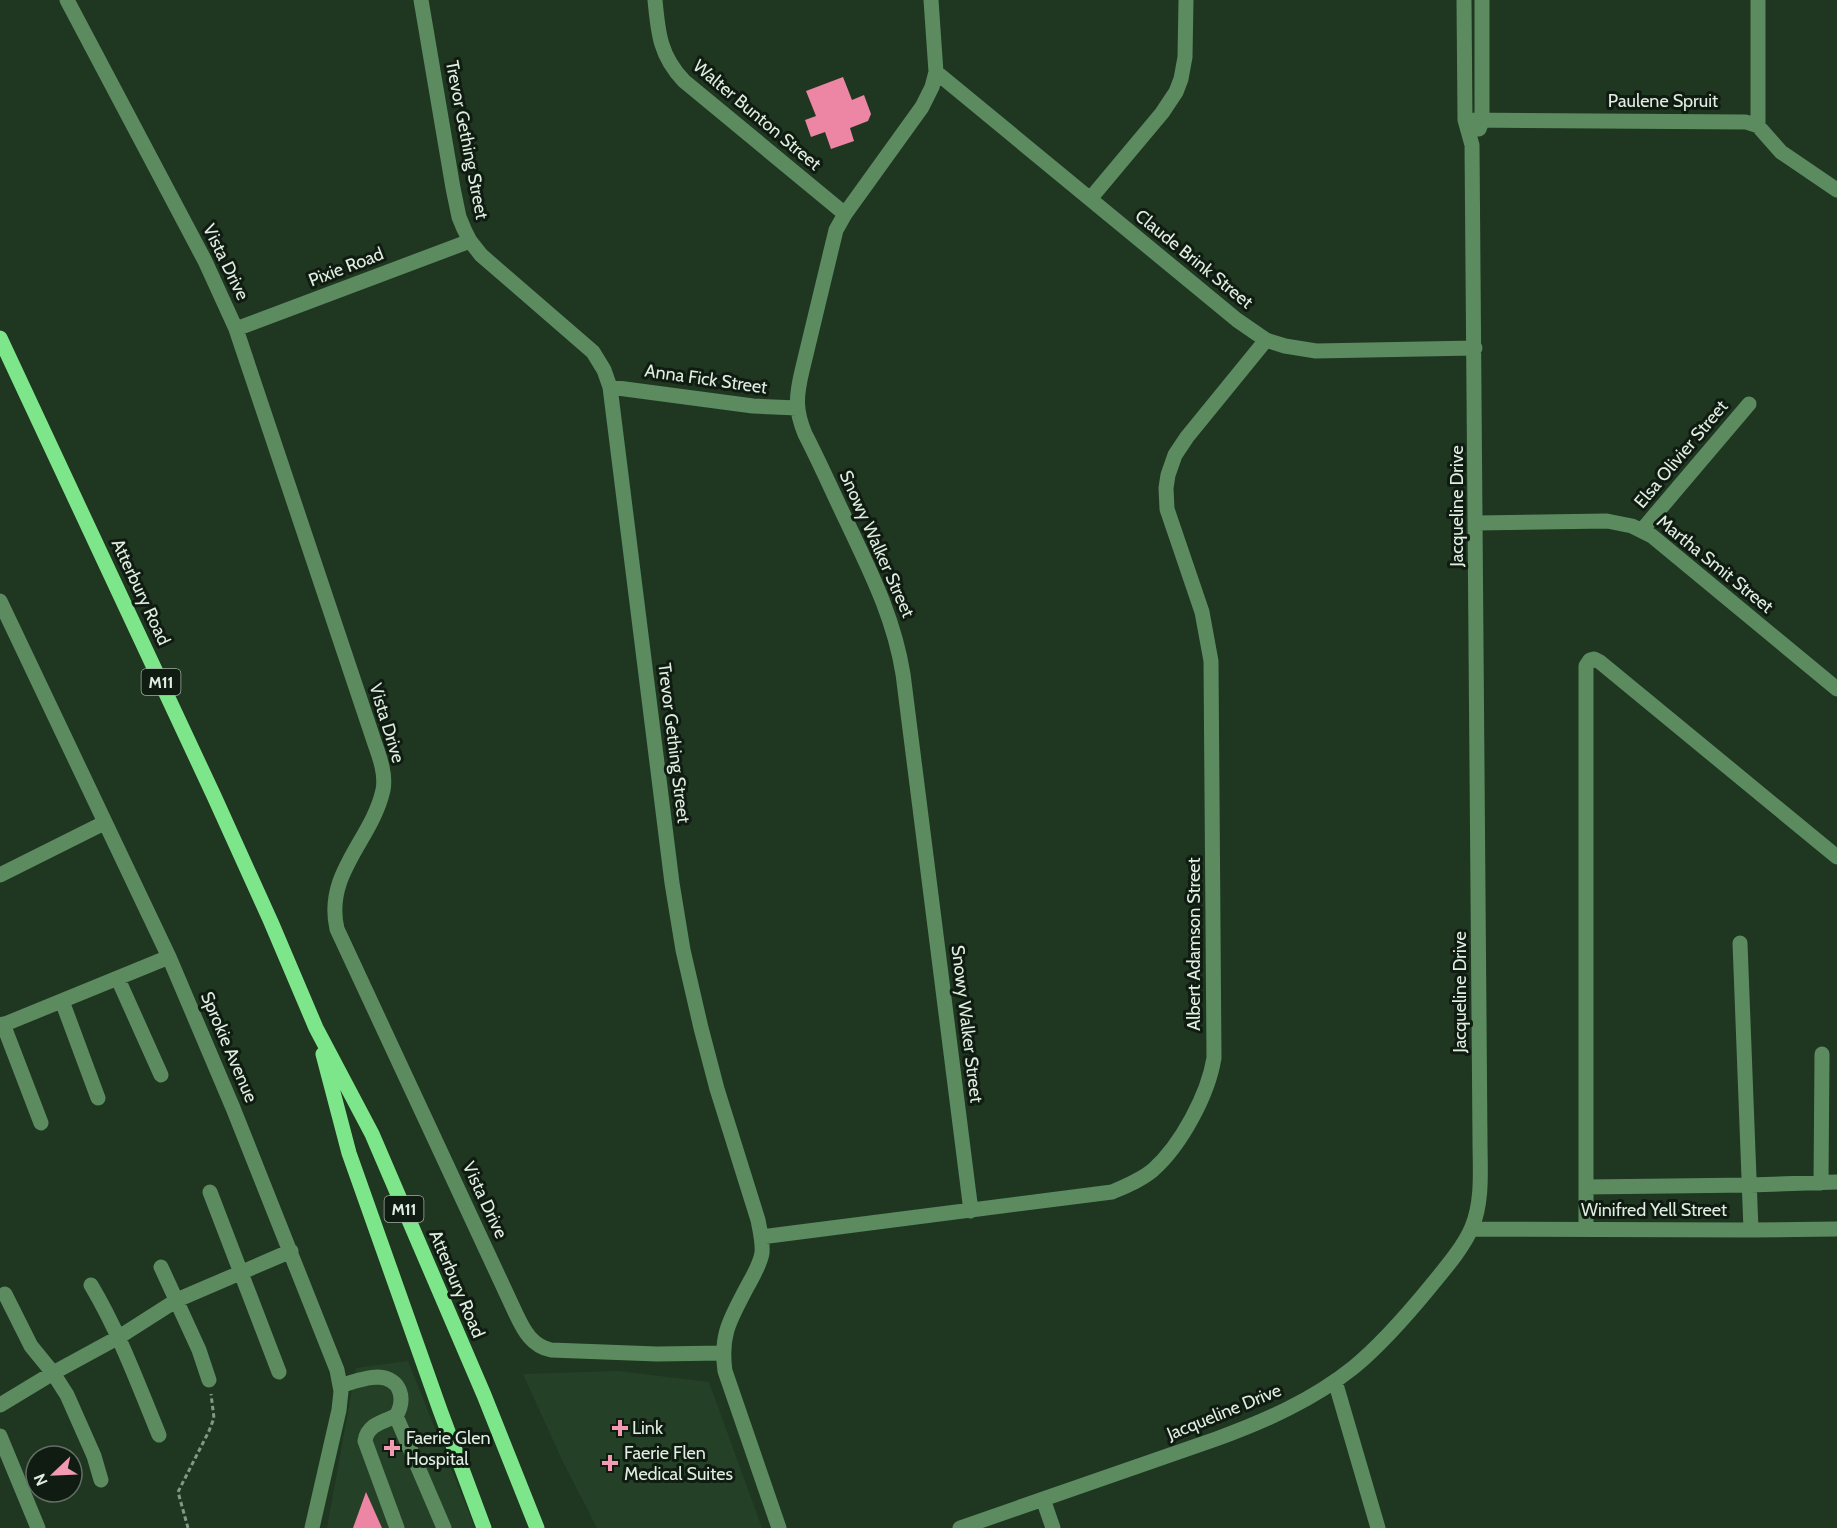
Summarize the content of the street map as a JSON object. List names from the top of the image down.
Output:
{
  "streets": {
    "main road": ["Atterbury Road", "M11"],
    "street": [
      "Paulene Spruit",
      "Walter Bunton Street",
      "Trevor Gething Street",
      "Claude Brink Street",
      "Vista Drive",
      "Pixie Road",
      "Anna Fick Street",
      "Elsa Olivier Street",
      "Jacqueline Drive",
      "Snowy Walker Street",
      "Martha Smit Street",
      "Albert Adamson Street",
      "Sprokie Avenue",
      "Winifred Yell Street"
    ]
  },
  "crossings": [
    ["Paulene Spruit", "Jacqueline Drive"],
    ["Walter Bunton Street", "Snowy Walker Street"],
    ["Trevor Gething Street", "Vista Drive"],
    ["Trevor Gething Street", "Pixie Road"],
    ["Trevor Gething Street", "Anna Fick Street"],
    ["Trevor Gething Street", "Albert Adamson Street"],
    ["Claude Brink Street", "Jacqueline Drive"],
    ["Claude Brink Street", "Snowy Walker Street"],
    ["Claude Brink Street", "Albert Adamson Street"],
    ["Vista Drive", "Pixie Road"],
    ["Anna Fick Street", "Snowy Walker Street"],
    ["Elsa Olivier Street", "Martha Smit Street"],
    ["Jacqueline Drive", "Martha Smit Street"],
    ["Jacqueline Drive", "Winifred Yell Street"],
    ["Snowy Walker Street", "Albert Adamson Street"]
  ],
  "places": {
    "health": ["Link", "Faerie Glen Hospital", "Faerie Flen Medical Suites"]
  },
  "north": "bottom left"
}
